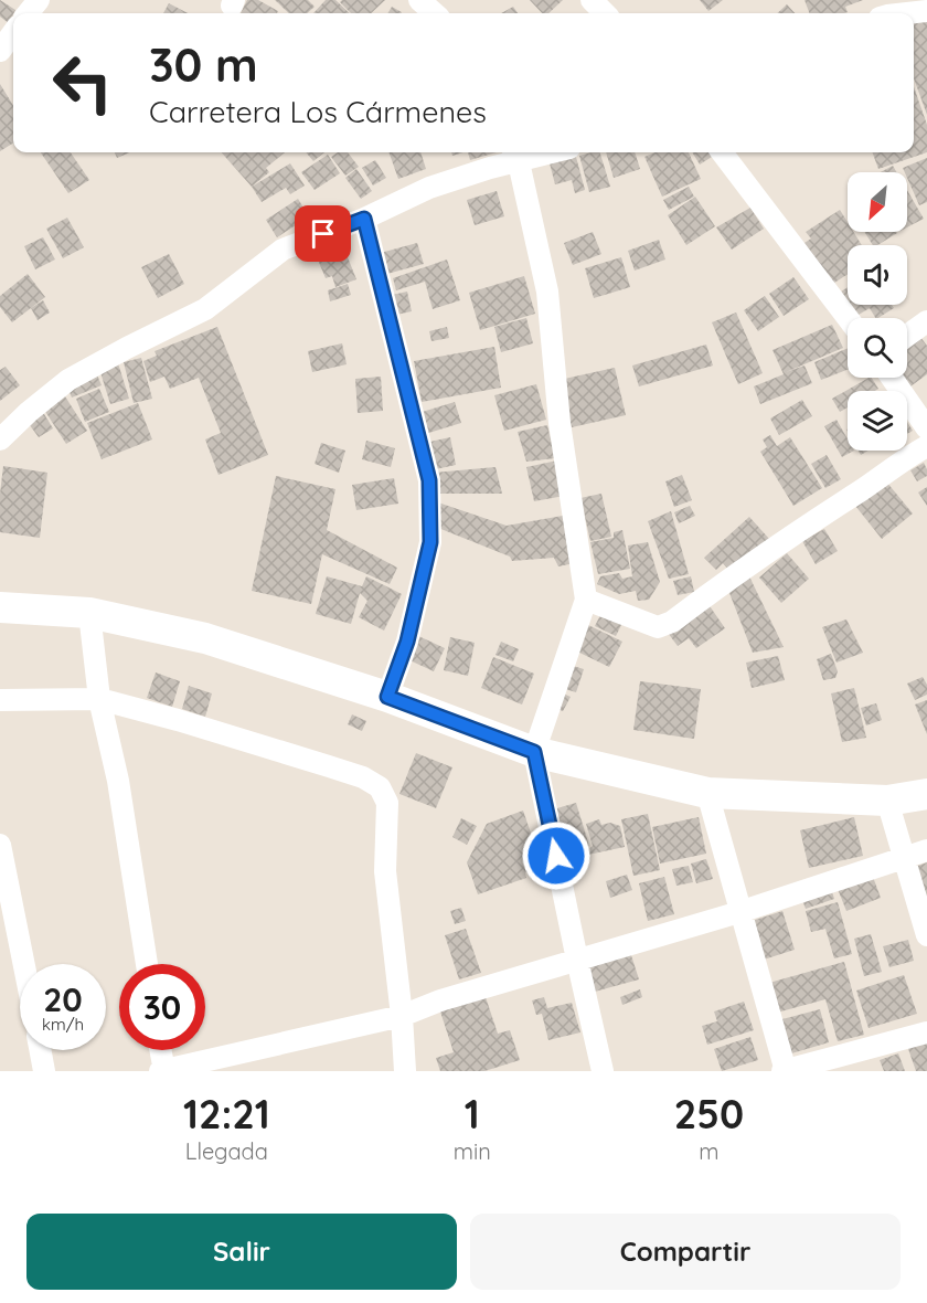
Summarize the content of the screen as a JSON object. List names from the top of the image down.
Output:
{
  "north": "bottom left",
  "page": {
    "turn": ["30 m", "Carretera Los Cármenes"],
    "speed": "20 km/h",
    "limit": "30",
    "eta": [
      "12:21",
      "Llegada",
      "1",
      "min",
      "250",
      "m"
    ],
    "buttons": ["Salir", "Compartir"]
  }
}
